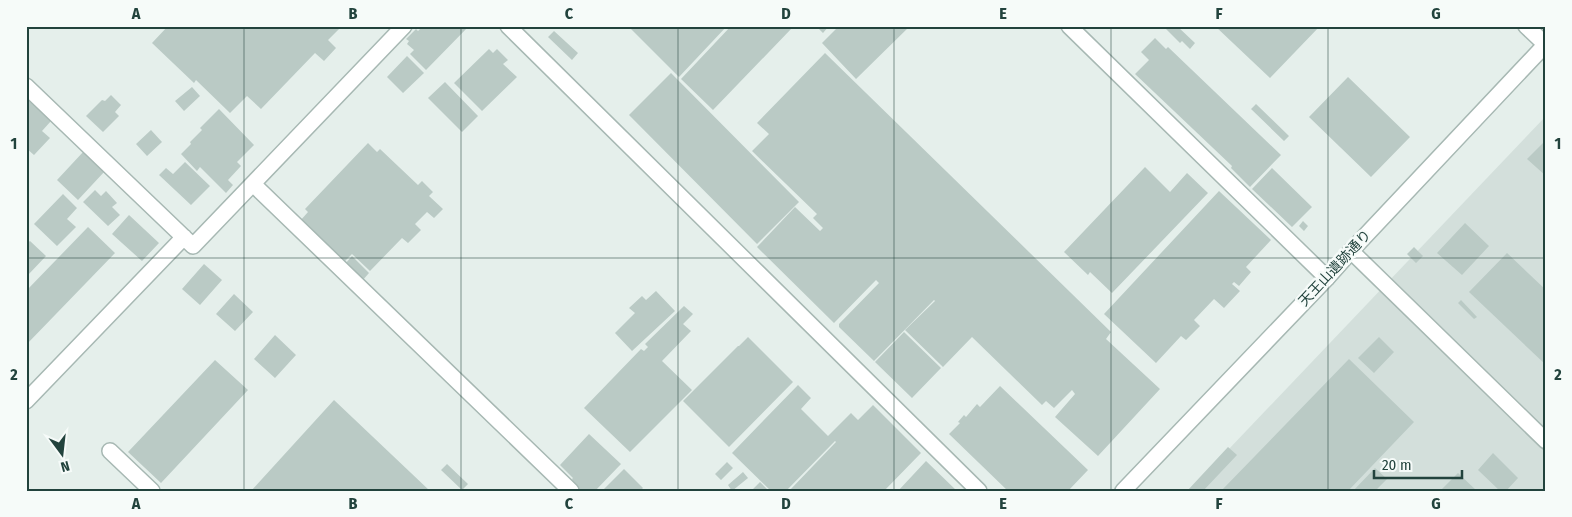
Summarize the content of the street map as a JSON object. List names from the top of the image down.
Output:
{
  "streets": {
    "street": ["天王山遺跡通り"]
  },
  "scale_bar": "20 m",
  "north": "bottom",
  "grid": {
    "columns": [
      "A",
      "B",
      "C",
      "D",
      "E",
      "F",
      "G"
    ],
    "rows": ["1", "2"]
  }
}
